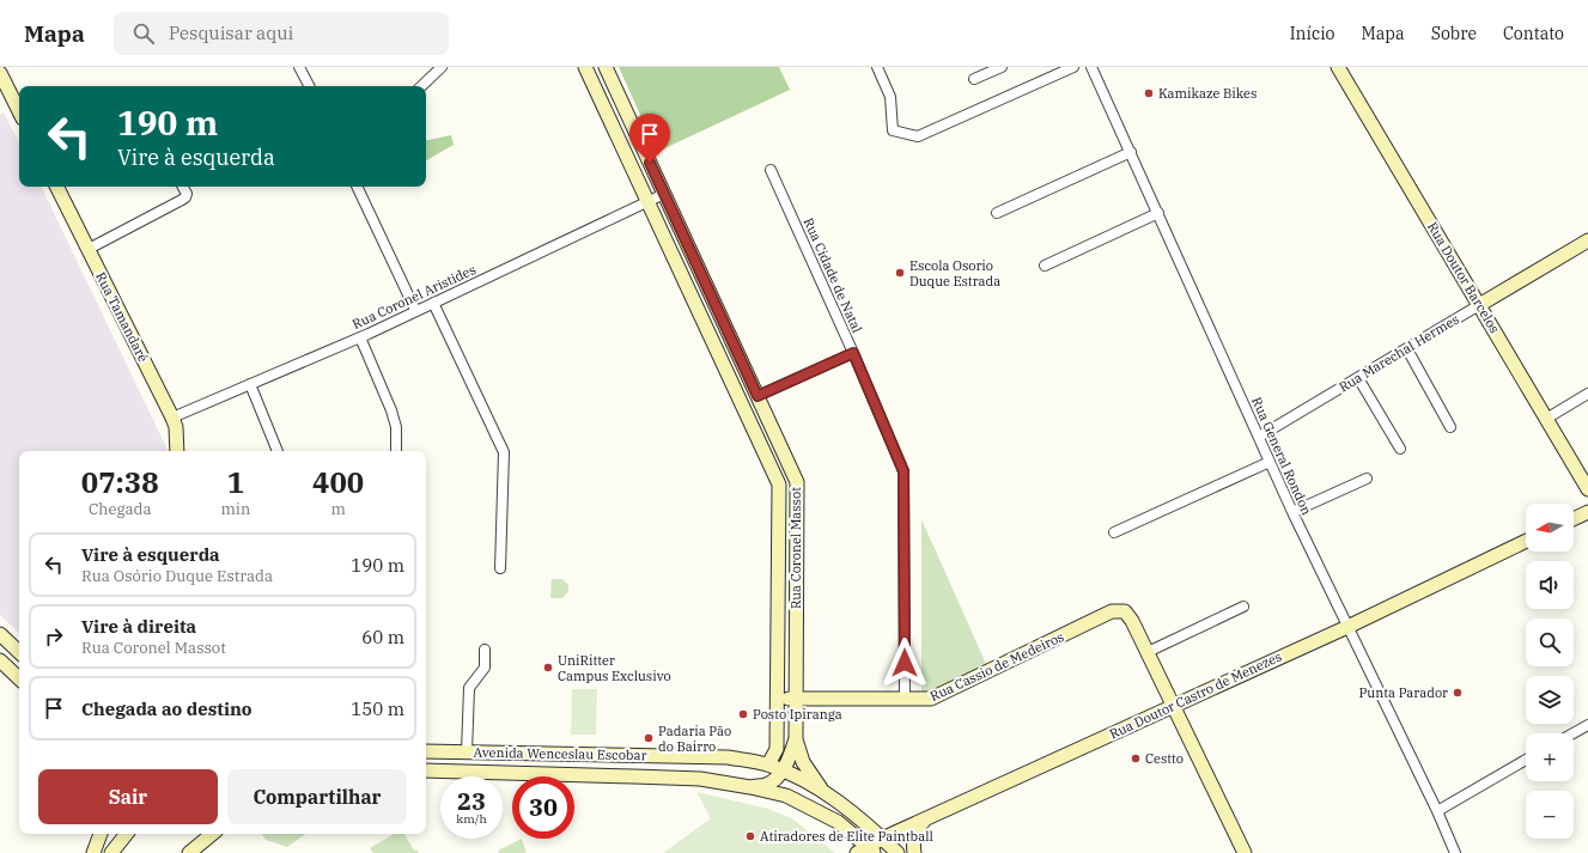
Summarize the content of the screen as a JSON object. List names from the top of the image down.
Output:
{
  "streets": {
    "street": [
      "Rua Cidade de Natal",
      "Rua Doutor Barcelos",
      "Rua Coronel Aristides",
      "Rua Tamandaré",
      "Rua Marechal Hermes",
      "Rua General Rondon",
      "Rua Coronel Massot",
      "Rua Cassio de Medeiros",
      "Rua Doutor Castro de Menezes",
      "Avenida Wenceslau Escobar"
    ]
  },
  "crossings": [
    ["Rua Cidade de Natal", "Rua Cassio de Medeiros"],
    ["Rua Doutor Barcelos", "Rua Marechal Hermes"],
    ["Rua Coronel Aristides", "Rua Tamandaré"],
    ["Rua Coronel Aristides", "Rua Coronel Massot"],
    ["Rua Marechal Hermes", "Rua General Rondon"],
    ["Rua General Rondon", "Rua Doutor Castro de Menezes"],
    ["Rua Coronel Massot", "Rua Cassio de Medeiros"],
    ["Rua Coronel Massot", "Avenida Wenceslau Escobar"],
    ["Rua Doutor Castro de Menezes", "Avenida Wenceslau Escobar"]
  ],
  "places": [
    "Kamikaze Bikes",
    "Escola Osorio Duque Estrada",
    "UniRitter Campus Exclusivo",
    "Punta Parador",
    "Posto Ipiranga",
    "Padaria Pão do Bairro",
    "Cestto",
    "Atiradores de Elite Paintball"
  ],
  "north": "left",
  "page": {
    "header": "Mapa",
    "search": "Pesquisar aqui",
    "nav": [
      "Início",
      "Mapa",
      "Sobre",
      "Contato"
    ],
    "turn": ["190 m", "Vire à esquerda"],
    "eta": [
      "07:38",
      "Chegada",
      "1",
      "min",
      "400",
      "m"
    ],
    "map_buttons": ["+", "−"],
    "list": [
      {
        "name": "Vire à esquerda",
        "note": "Rua Osório Duque Estrada",
        "value": "190 m"
      },
      {
        "name": "Vire à direita",
        "note": "Rua Coronel Massot",
        "value": "60 m"
      },
      {
        "name": "Chegada ao destino",
        "value": "150 m"
      }
    ],
    "buttons": ["Sair", "Compartilhar"],
    "speed": "23 km/h",
    "limit": "30"
  }
}
